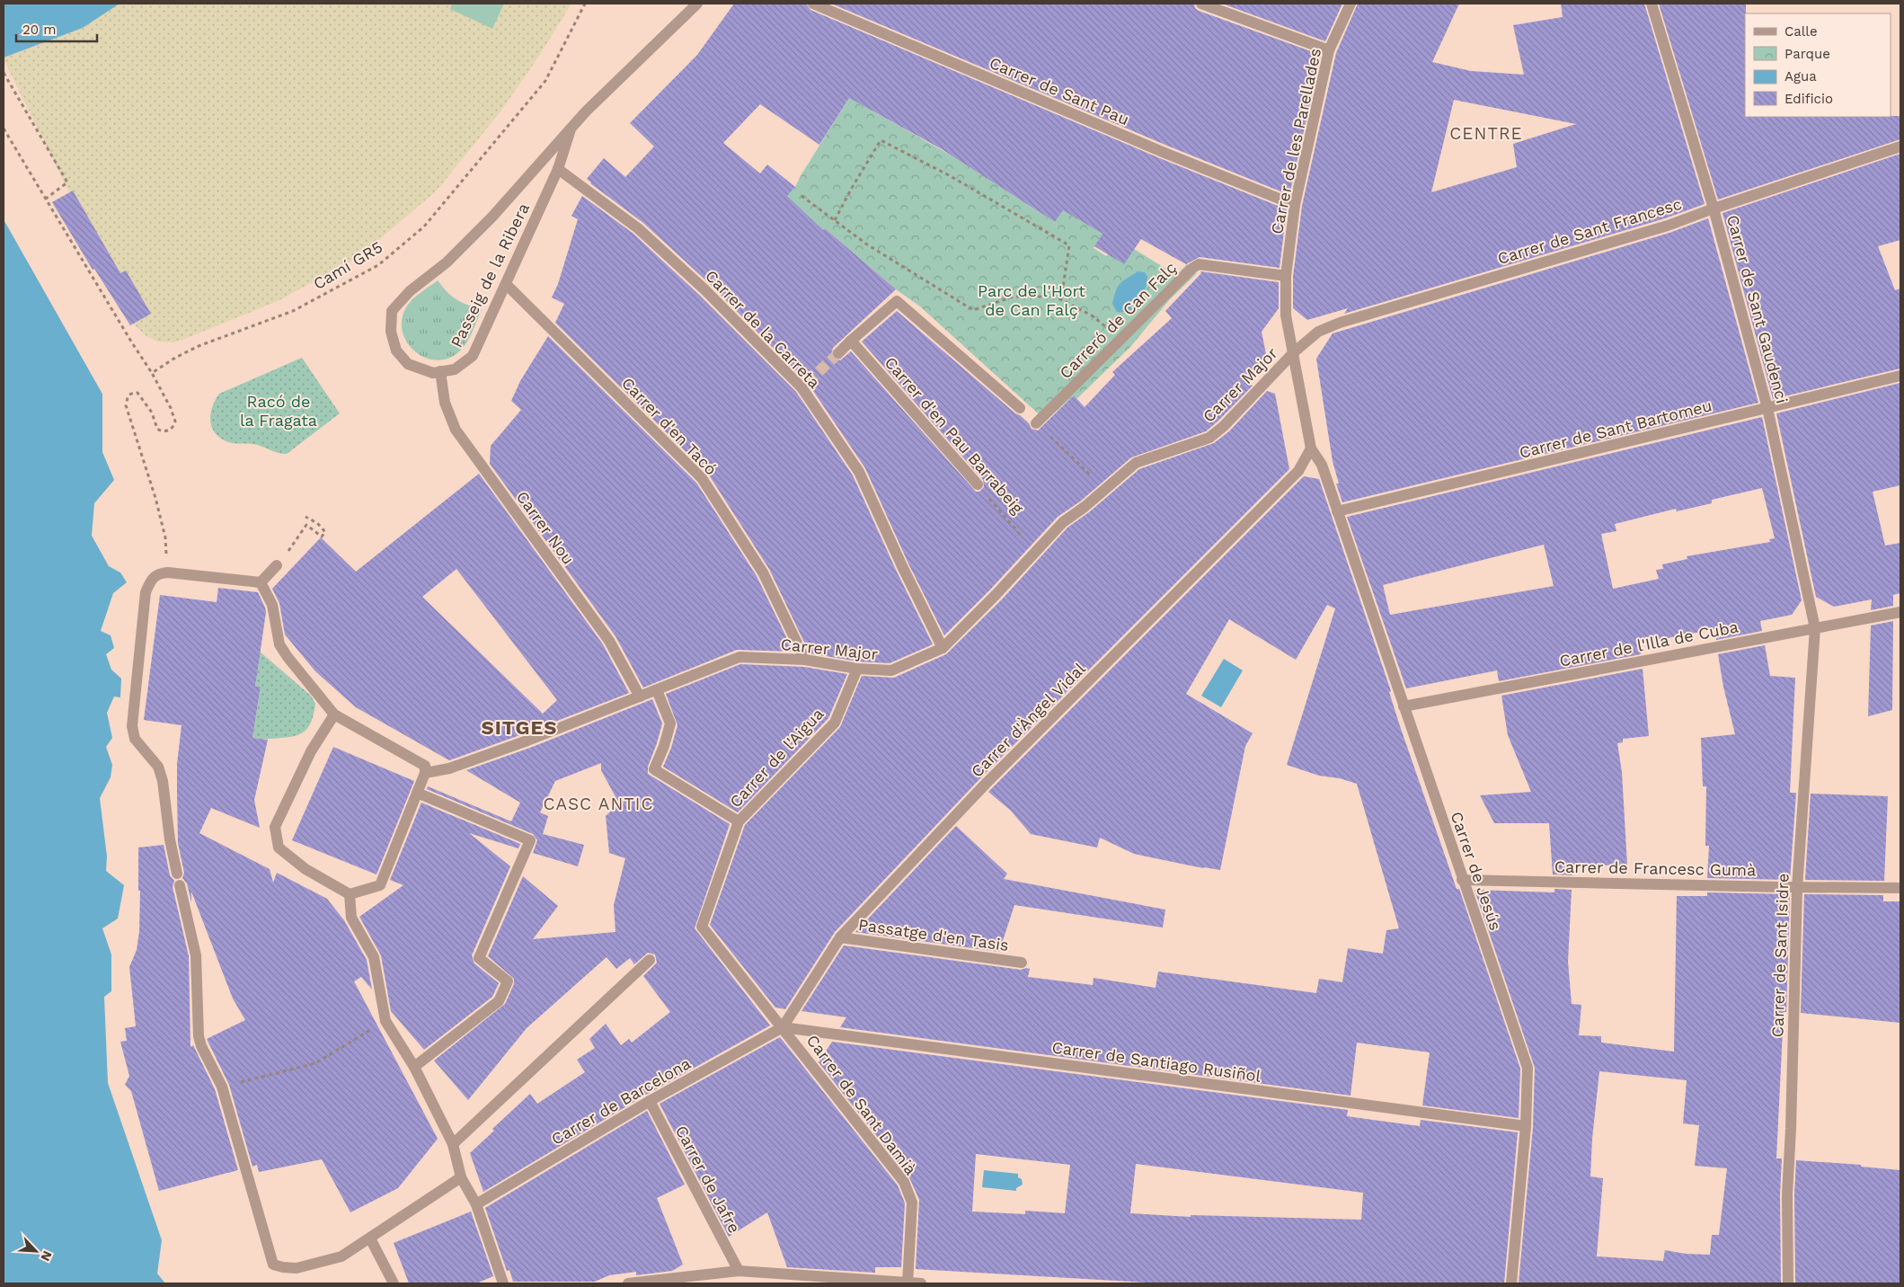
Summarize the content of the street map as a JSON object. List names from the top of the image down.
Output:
{
  "streets": {
    "street": [
      "Carrer de Sant Pau",
      "Carrer de les Parellades",
      "Carrer de Sant Francesc",
      "Passeig de la Ribera",
      "Carrer de Sant Gaudenci",
      "Carreró de Can Falç",
      "Carrer de la Carreta",
      "Carrer Major",
      "Carrer d'en Tacó",
      "Carrer de Sant Bartomeu",
      "Carrer d'en Pau Barrabeig",
      "Carrer Nou",
      "Carrer de l'Illa de Cuba",
      "Carrer d'Àngel Vidal",
      "Carrer de l'Aigua",
      "Carrer de Francesc Gumà",
      "Carrer de Jesús",
      "Passatge d'en Tasis",
      "Carrer de Sant Isidre",
      "Carrer de Santiago Rusiñol",
      "Carrer de Barcelona",
      "Carrer de Sant Damià",
      "Carrer de Jafre"
    ],
    "path": ["Camí GR5"]
  },
  "crossings": [
    ["Carrer de Sant Pau", "Carrer de les Parellades"],
    ["Carrer de les Parellades", "Carrer de Sant Francesc"],
    ["Carrer de les Parellades", "Carreró de Can Falç"],
    ["Carrer de les Parellades", "Carrer Major"],
    ["Carrer de les Parellades", "Carrer d'Àngel Vidal"],
    ["Carrer de les Parellades", "Carrer de Jesús"],
    ["Carrer de Sant Francesc", "Carrer de Sant Gaudenci"],
    ["Carrer de Sant Francesc", "Carrer Major"],
    ["Passeig de la Ribera", "Carrer de la Carreta"],
    ["Passeig de la Ribera", "Carrer d'en Tacó"],
    ["Passeig de la Ribera", "Carrer Nou"],
    ["Carrer de Sant Gaudenci", "Carrer de Sant Bartomeu"],
    ["Carrer de Sant Gaudenci", "Carrer de l'Illa de Cuba"],
    ["Carrer de Sant Gaudenci", "Carrer de Sant Isidre"],
    ["Carrer de la Carreta", "Carrer Major"],
    ["Carrer Major", "Carrer d'en Tacó"],
    ["Carrer Major", "Carrer d'en Pau Barrabeig"],
    ["Carrer Major", "Carrer Nou"],
    ["Carrer Major", "Carrer de l'Aigua"],
    ["Carrer de Sant Bartomeu", "Carrer de Jesús"],
    ["Carrer de l'Illa de Cuba", "Carrer de Jesús"],
    ["Carrer de l'Illa de Cuba", "Carrer de Sant Isidre"],
    ["Carrer d'Àngel Vidal", "Carrer de l'Aigua"],
    ["Carrer d'Àngel Vidal", "Carrer de Jesús"],
    ["Carrer d'Àngel Vidal", "Passatge d'en Tasis"],
    ["Carrer d'Àngel Vidal", "Carrer de Santiago Rusiñol"],
    ["Carrer d'Àngel Vidal", "Carrer de Barcelona"],
    ["Carrer d'Àngel Vidal", "Carrer de Sant Damià"],
    ["Carrer de l'Aigua", "Carrer de Santiago Rusiñol"],
    ["Carrer de l'Aigua", "Carrer de Barcelona"],
    ["Carrer de l'Aigua", "Carrer de Sant Damià"],
    ["Carrer de Francesc Gumà", "Carrer de Jesús"],
    ["Carrer de Francesc Gumà", "Carrer de Sant Isidre"],
    ["Carrer de Jesús", "Carrer de Santiago Rusiñol"],
    ["Carrer de Santiago Rusiñol", "Carrer de Barcelona"],
    ["Carrer de Santiago Rusiñol", "Carrer de Sant Damià"],
    ["Carrer de Barcelona", "Carrer de Sant Damià"],
    ["Carrer de Barcelona", "Carrer de Jafre"]
  ],
  "districts": ["CENTRE", "SITGES", "CASC ANTIC"],
  "parks": ["Parc de l'Hort de Can Falç", "Racó de la Fragata"],
  "legend": [
    "Calle",
    "Parque",
    "Agua",
    "Edificio"
  ],
  "scale_bar": "20 m",
  "north": "bottom right"
}
